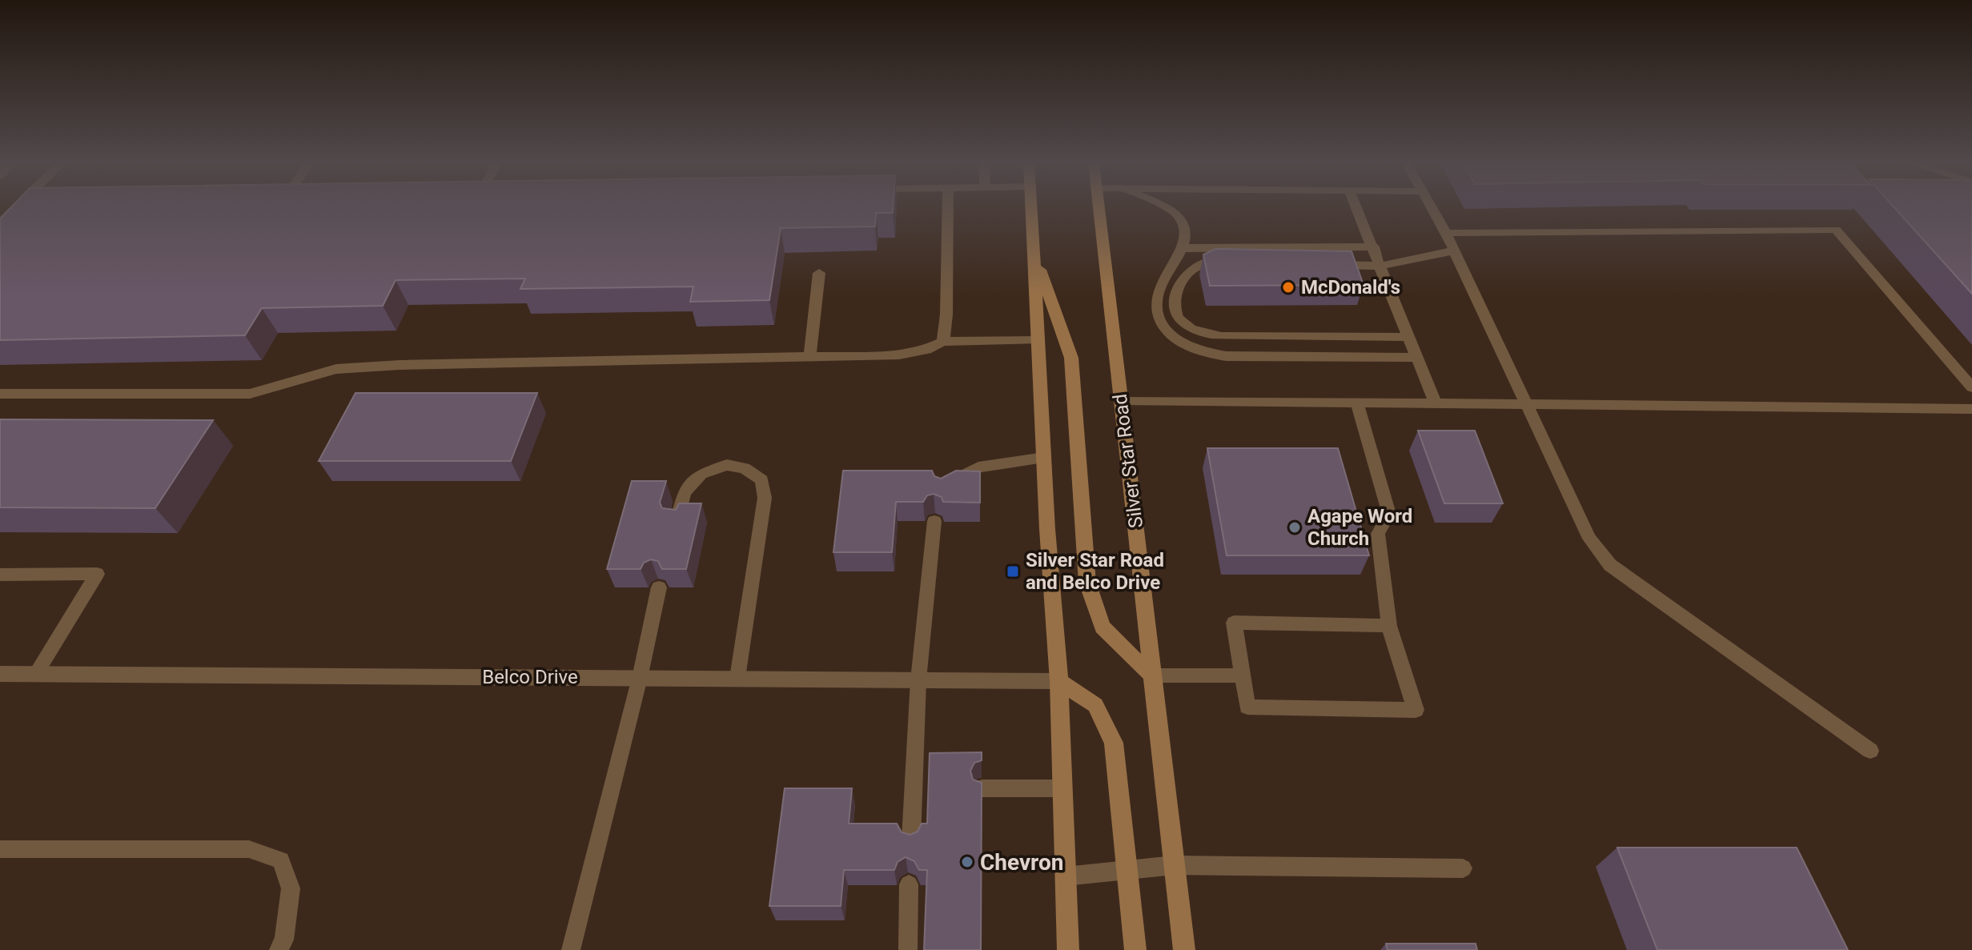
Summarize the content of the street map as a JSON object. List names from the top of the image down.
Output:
{
  "streets": {
    "main road": ["Silver Star Road"],
    "street": ["Belco Drive"]
  },
  "places": {
    "other": ["McDonald's", "Agape Word Church", "Chevron"],
    "transit": ["Silver Star Road and Belco Drive"]
  }
}
